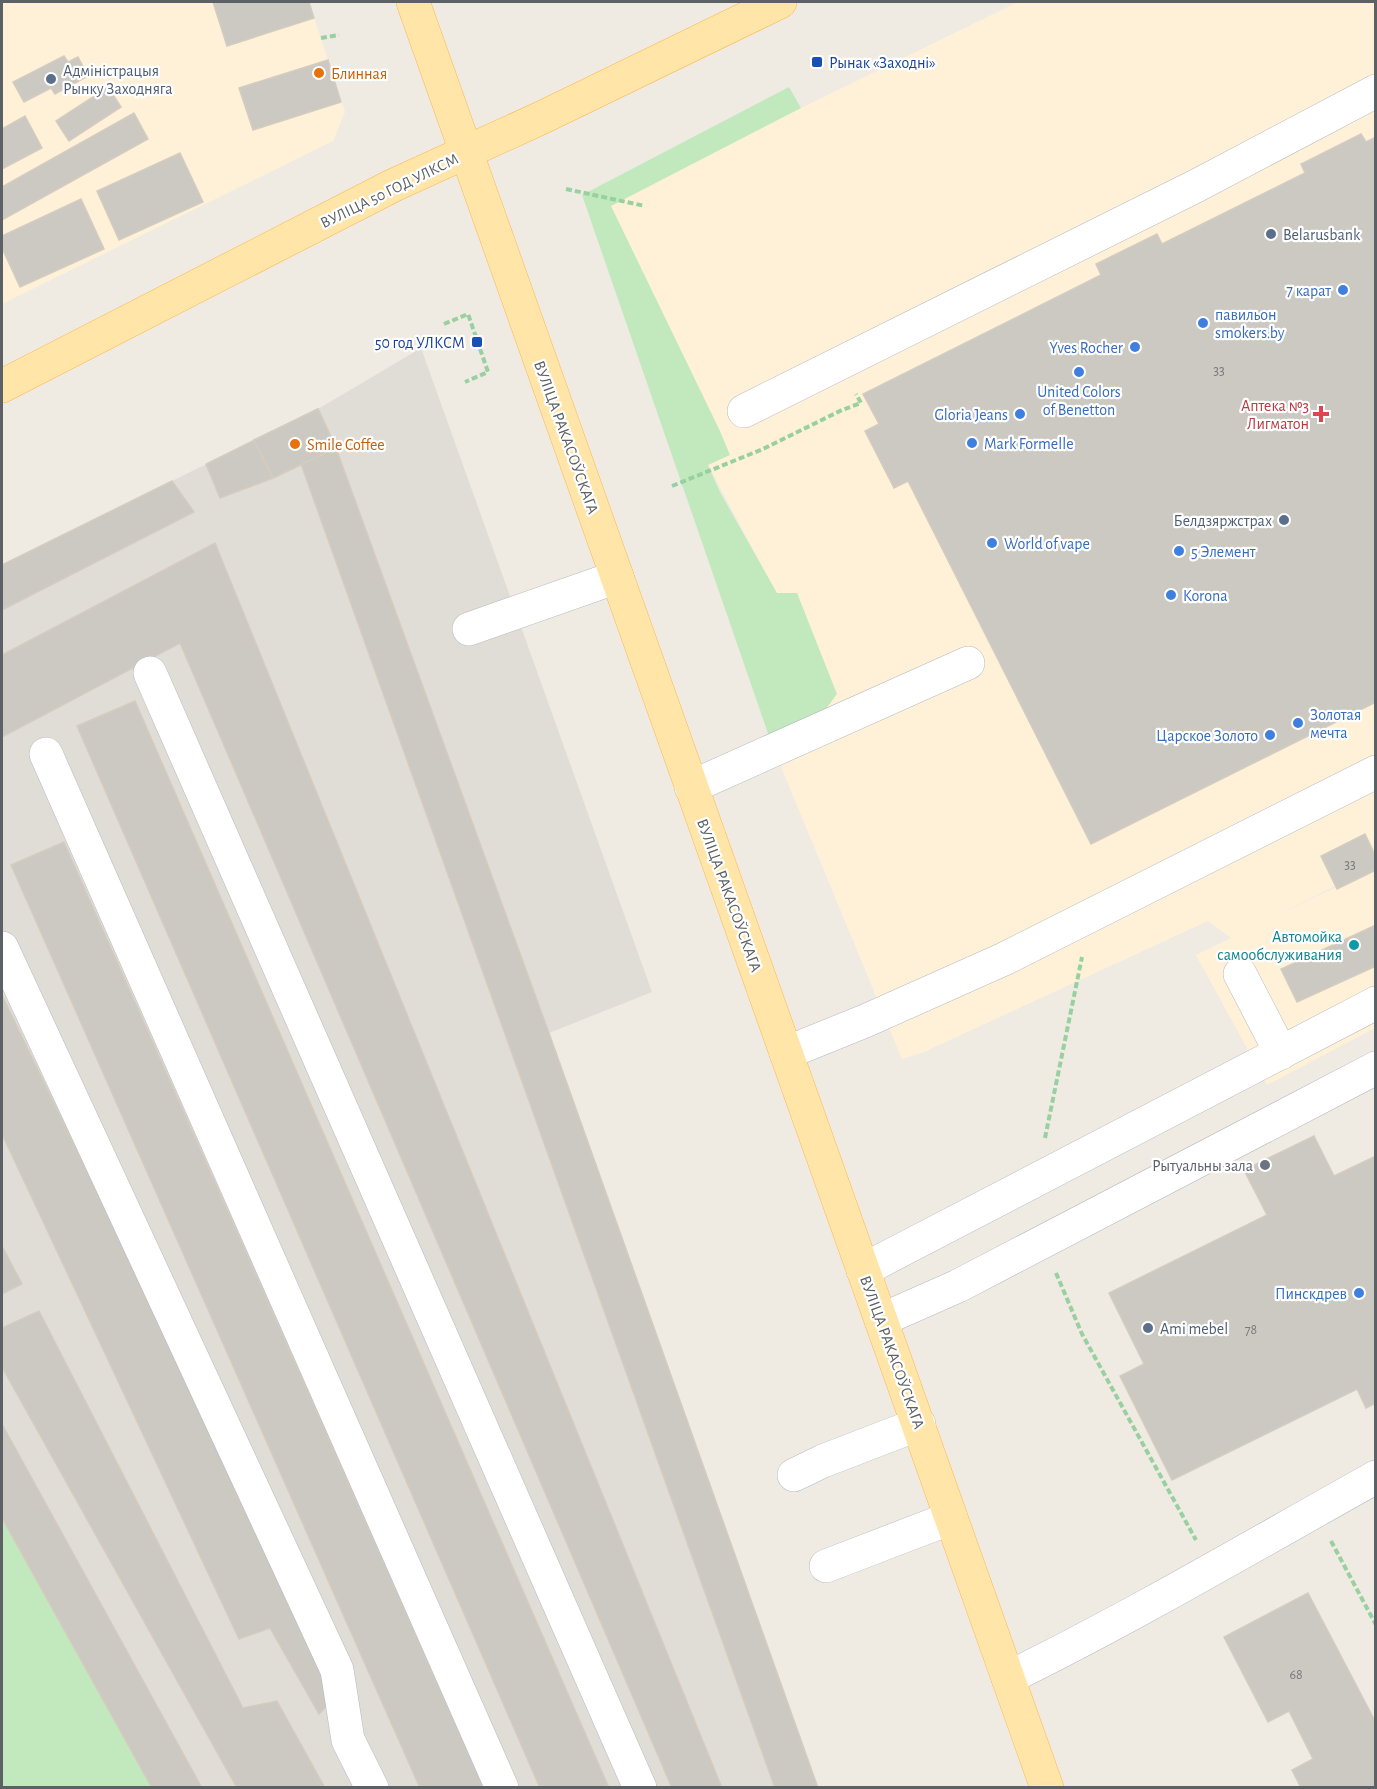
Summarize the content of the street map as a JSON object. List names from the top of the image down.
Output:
{
  "streets": {
    "main road": ["ВУЛІЦА 50 ГОД УЛКСМ", "ВУЛІЦА РАКАСОЎСКАГА"]
  },
  "crossings": [
    ["ВУЛІЦА 50 ГОД УЛКСМ", "ВУЛІЦА РАКАСОЎСКАГА"]
  ],
  "places": {
    "transit": ["Рынак «Заходні»", "50 год УЛКСМ"],
    "other": [
      "Блинная",
      "Адміністрацыя Рынку Заходняга",
      "Belarusbank",
      "7 карат",
      "павильон smokers.by",
      "Yves Rocher",
      "United Colors of Benetton",
      "Gloria Jeans",
      "Mark Formelle",
      "Smile Coffee",
      "Белдзяржстрах",
      "World of vape",
      "5 Элемент",
      "Korona",
      "Золотая мечта",
      "Царское Золото",
      "Автомойка самообслуживания",
      "Рытуальны зала",
      "Пинскдрев",
      "Ami mebel"
    ],
    "health": ["Аптека №3 Лигматон"]
  },
  "house_numbers": [
    "33",
    "33",
    "78",
    "68"
  ]
}
